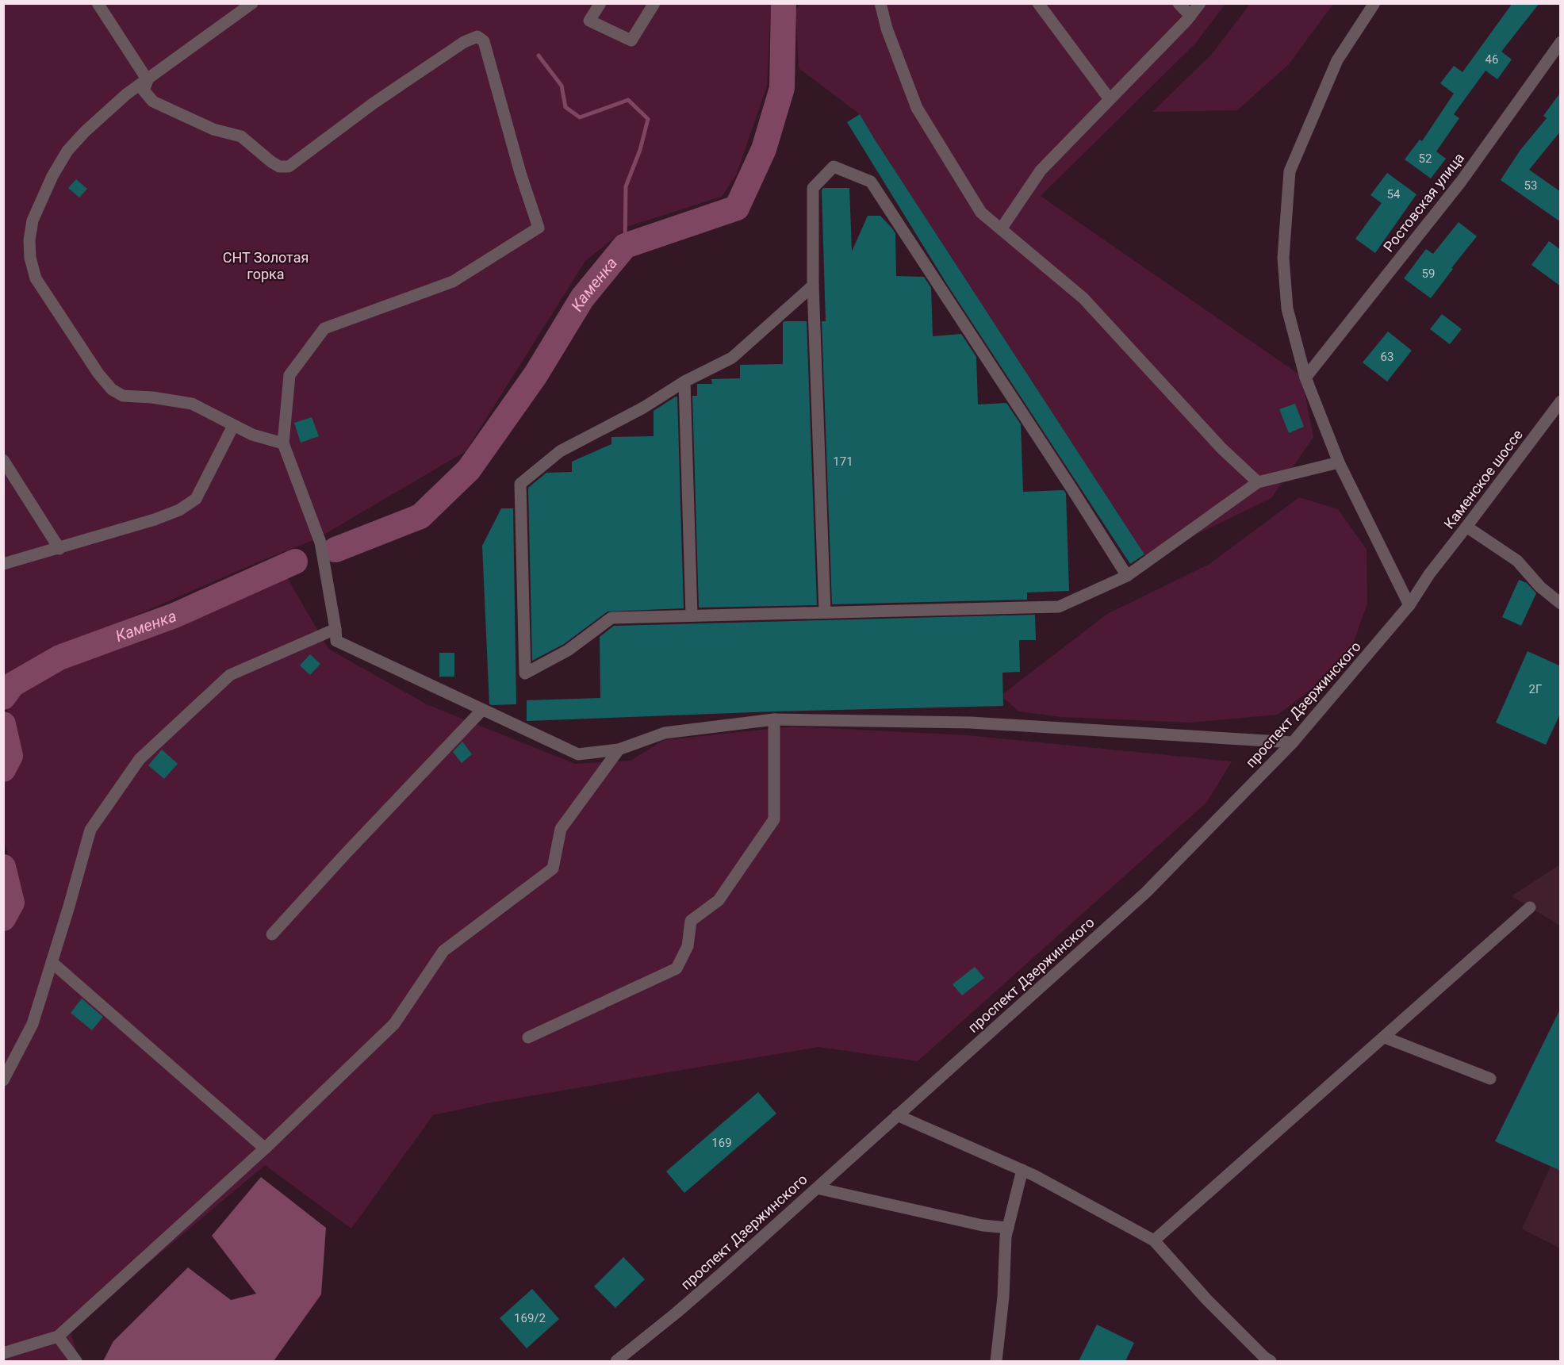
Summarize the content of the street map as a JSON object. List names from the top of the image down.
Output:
{
  "streets": {
    "street": ["Ростовская улица", "Каменское шоссе", "проспект Дзержинского"]
  },
  "crossings": [
    ["Каменское шоссе", "проспект Дзержинского"]
  ],
  "water": ["Каменка"],
  "parks": ["СНТ Золотая горка"],
  "house_numbers": [
    "46",
    "52",
    "53",
    "54",
    "59",
    "63",
    "171",
    "2Г",
    "169",
    "169/2"
  ]
}
